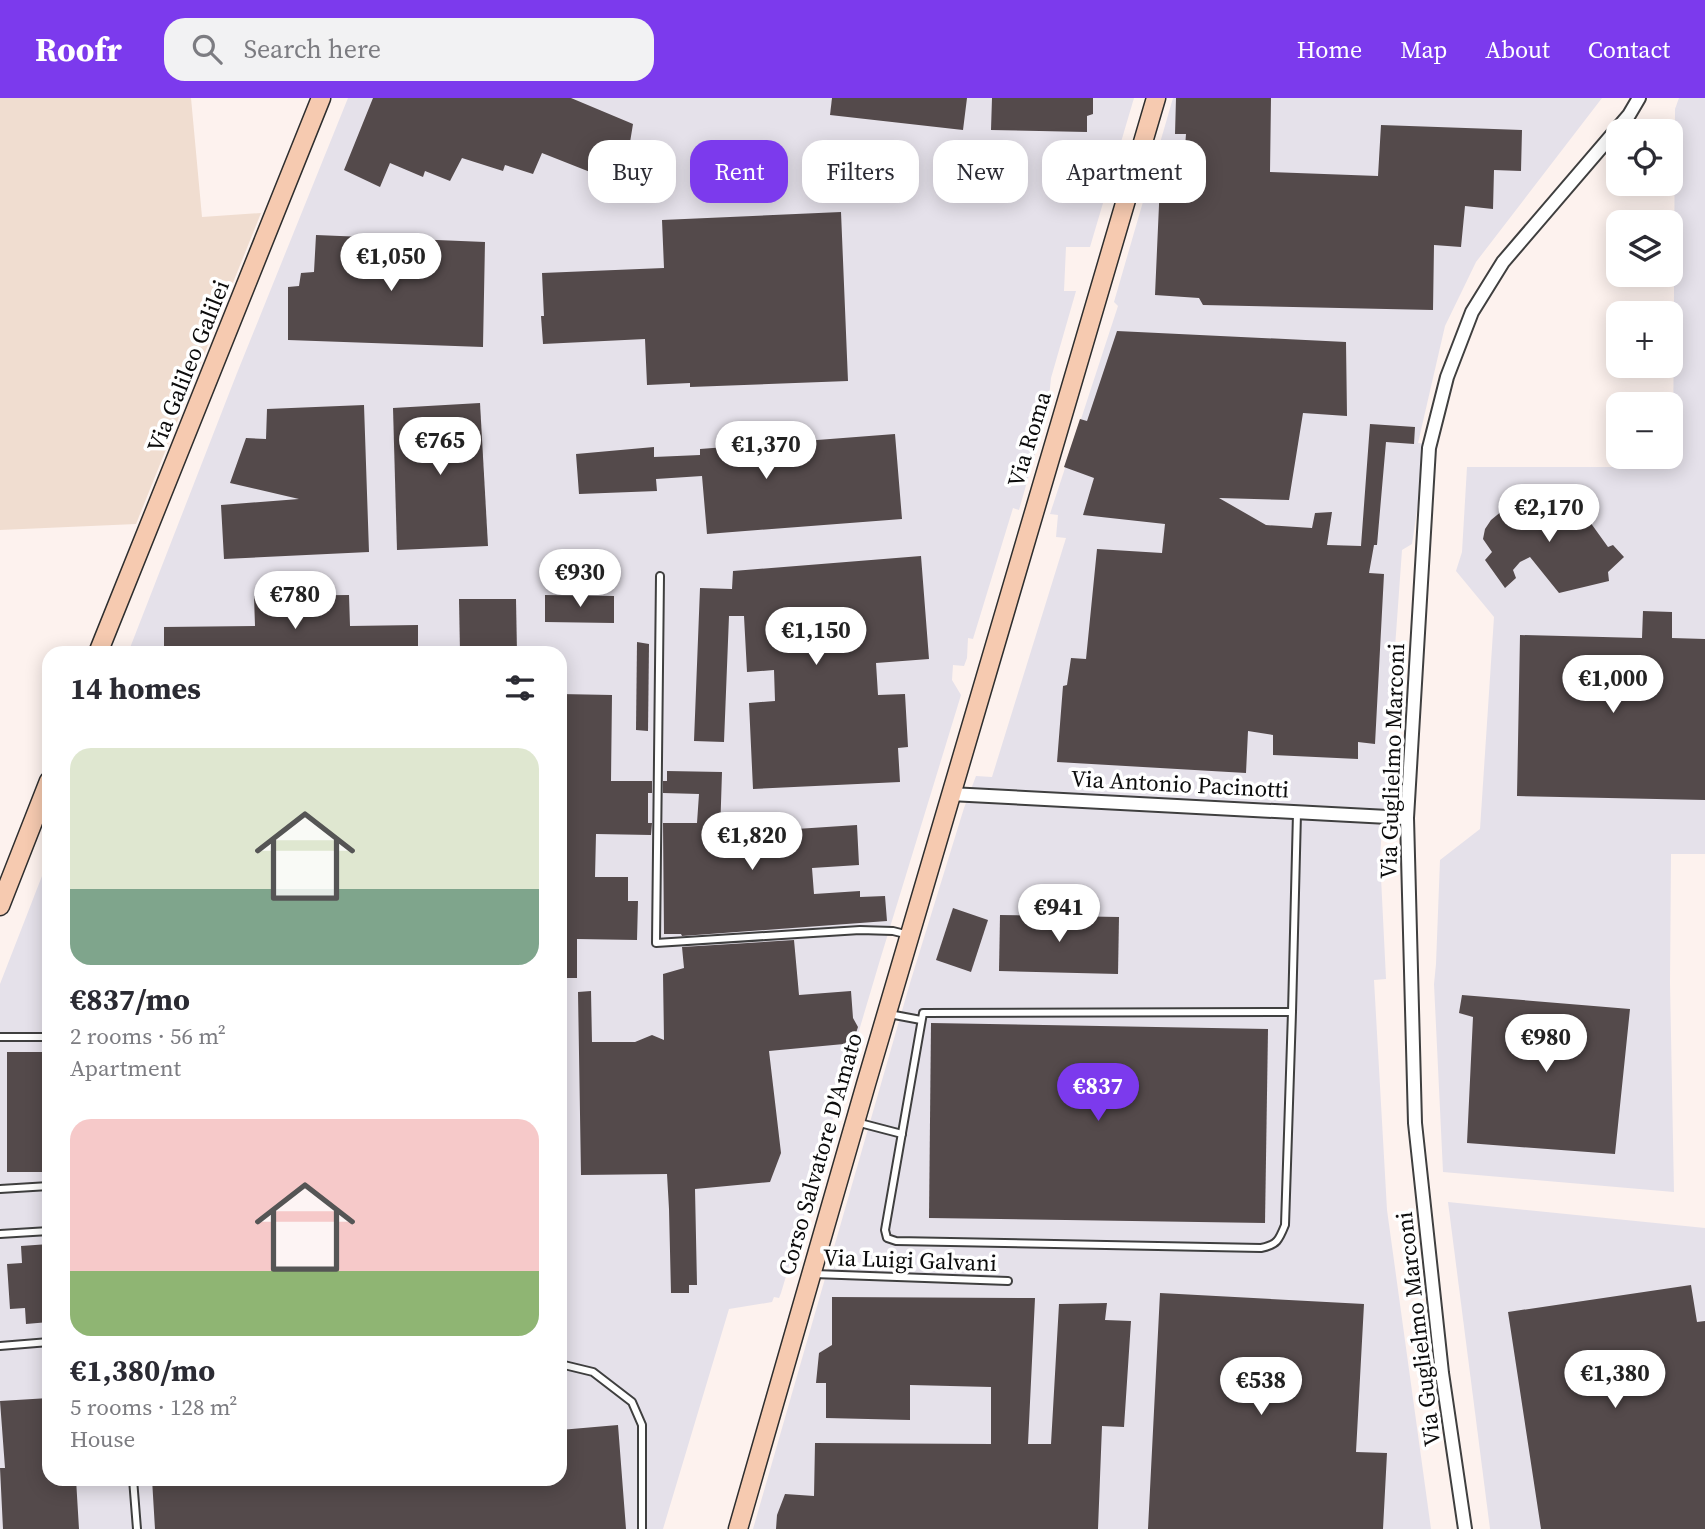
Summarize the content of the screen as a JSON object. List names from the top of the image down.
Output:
{
  "streets": {
    "street": [
      "Via Galileo Galilei",
      "Via Roma",
      "Via Guglielmo Marconi",
      "Via Antonio Pacinotti",
      "Corso Salvatore D'Amato"
    ],
    "lane": ["Via Luigi Galvani"]
  },
  "crossings": [
    ["Via Roma", "Via Antonio Pacinotti"],
    ["Via Roma", "Corso Salvatore D'Amato"],
    ["Via Guglielmo Marconi", "Via Antonio Pacinotti"],
    ["Via Antonio Pacinotti", "Corso Salvatore D'Amato"],
    ["Corso Salvatore D'Amato", "Via Luigi Galvani"]
  ],
  "page": {
    "header": "Roofr",
    "search": "Search here",
    "nav": [
      "Home",
      "Map",
      "About",
      "Contact"
    ],
    "map_buttons": ["+", "−"],
    "chip": [
      "Buy",
      "Rent",
      "Filters",
      "New",
      "Apartment"
    ],
    "price": [
      "€1,050",
      "€765",
      "€1,370",
      "€2,170",
      "€930",
      "€780",
      "€1,150",
      "€1,000",
      "€1,820",
      "€941",
      "€980",
      "€837",
      "€1,380",
      "€538"
    ],
    "heading": "14 homes",
    "list": [
      {
        "name": "€837/mo",
        "note": "2 rooms · 56 m² · Apartment"
      },
      {
        "name": "€1,380/mo",
        "note": "5 rooms · 128 m² · House"
      }
    ]
  }
}
